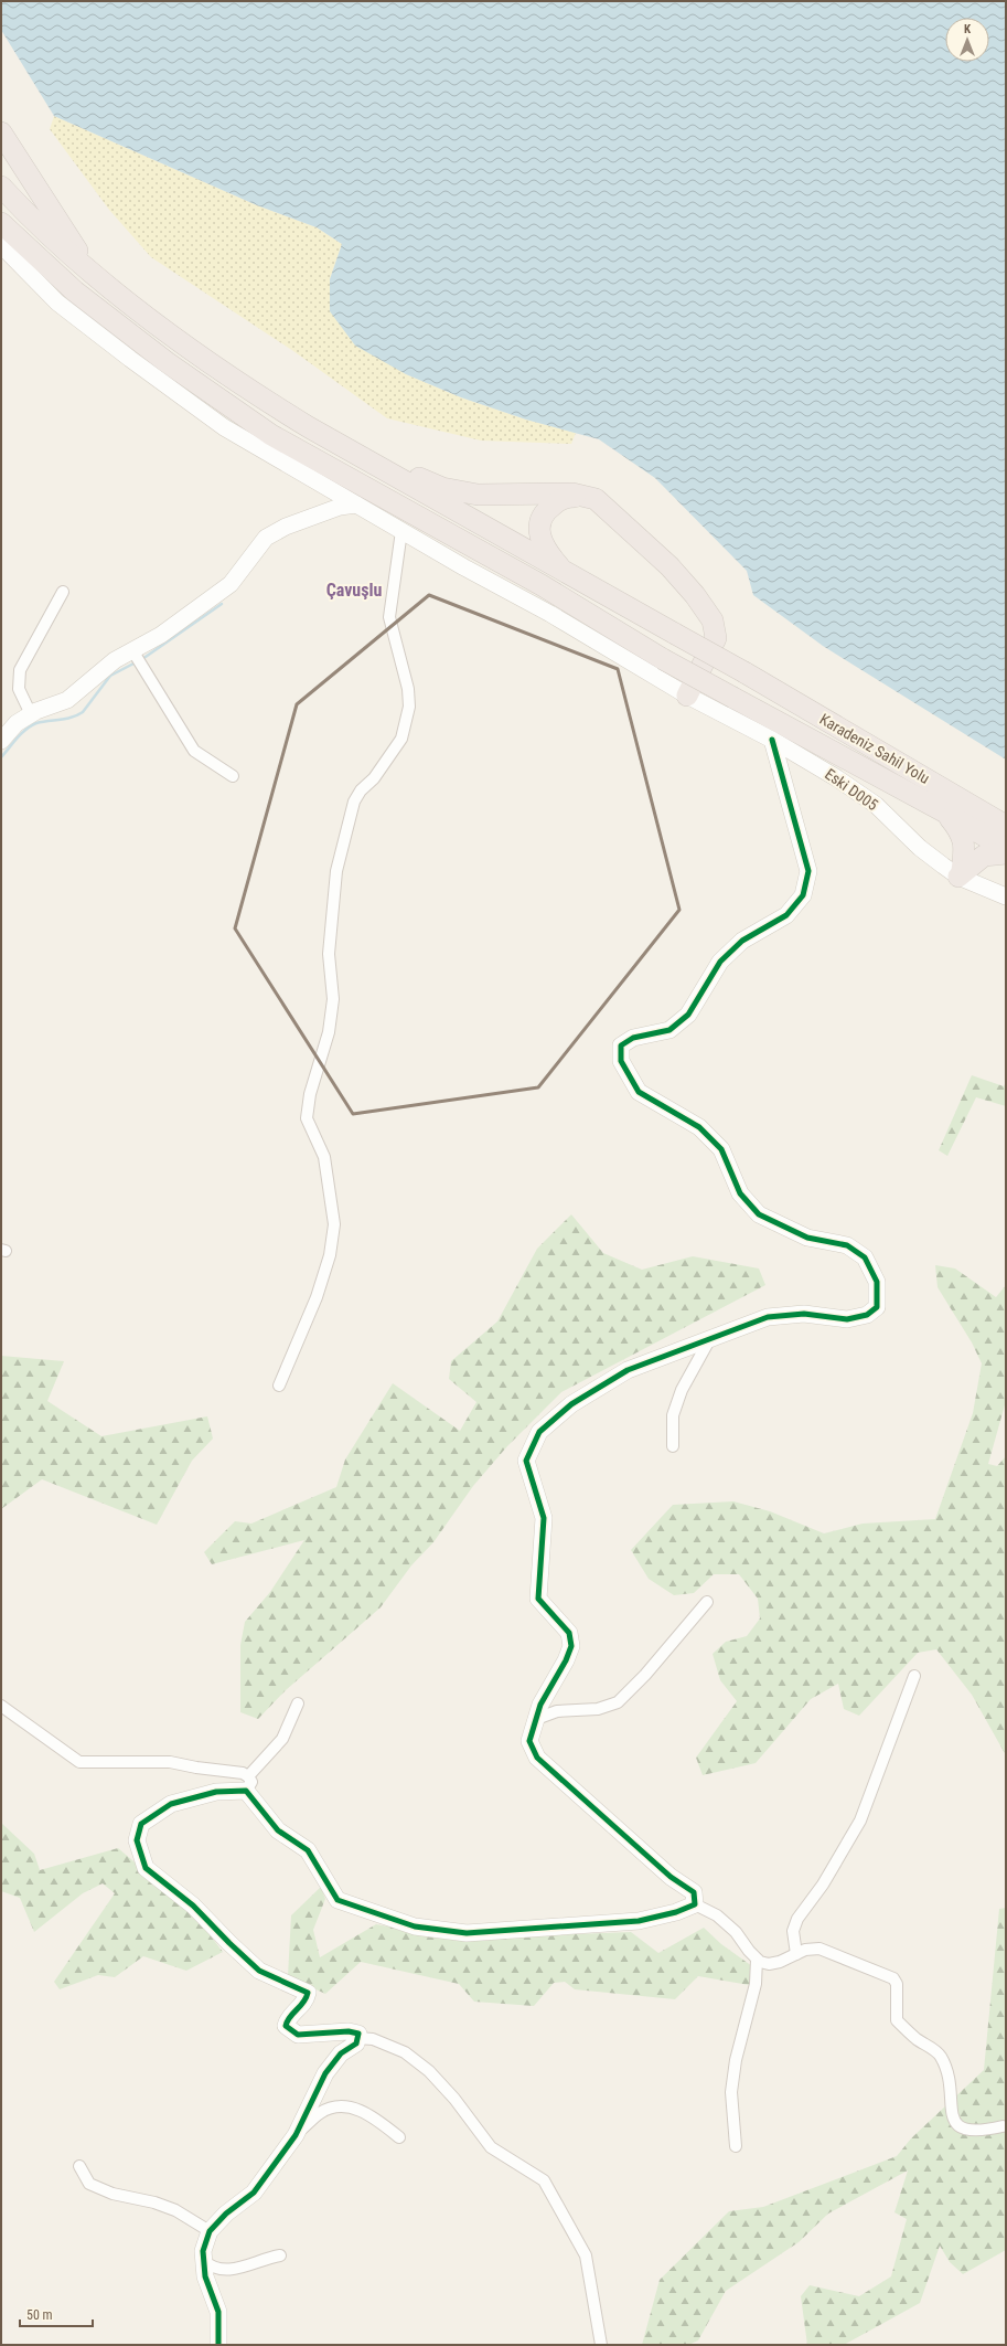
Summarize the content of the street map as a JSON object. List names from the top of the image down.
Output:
{
  "streets": {
    "highway": ["Karadeniz Sahil Yolu"],
    "street": ["Eski D005"]
  },
  "districts": ["Çavuşlu"],
  "scale_bar": "50 m",
  "north": "top"
}
